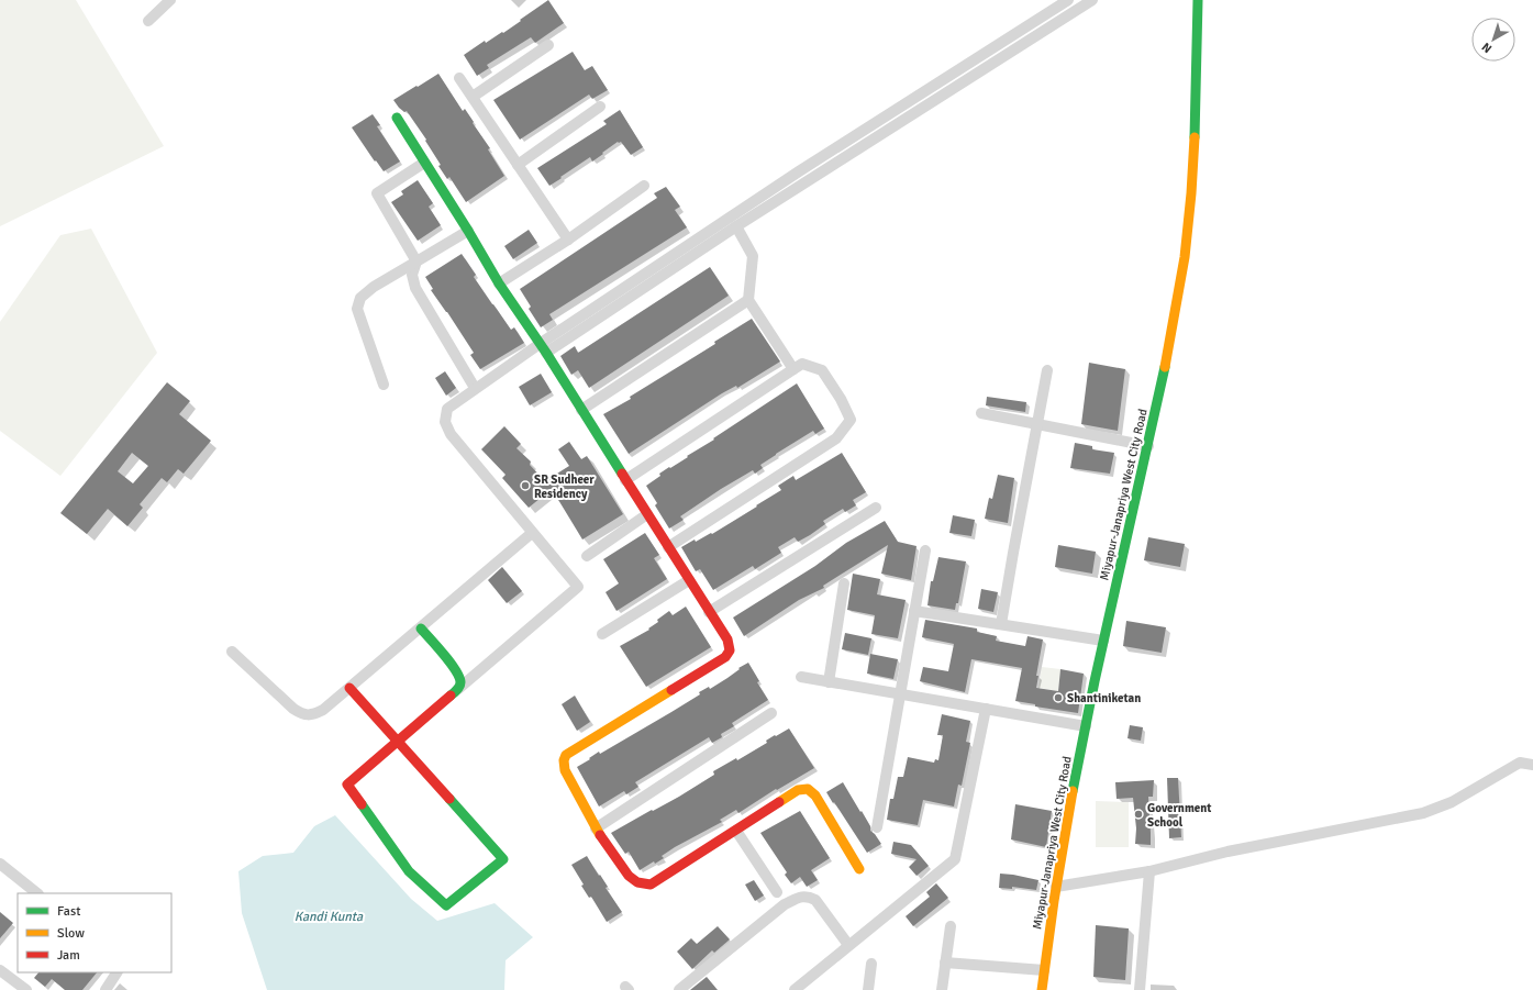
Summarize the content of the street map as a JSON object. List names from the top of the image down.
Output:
{
  "streets": {
    "street": ["Miyapur-Janapriya West City Road"]
  },
  "water": ["Kandi Kunta"],
  "places": ["SR Sudheer Residency", "Shantiniketan", "Government School"],
  "legend": ["Fast", "Slow", "Jam"],
  "north": "bottom left"
}
